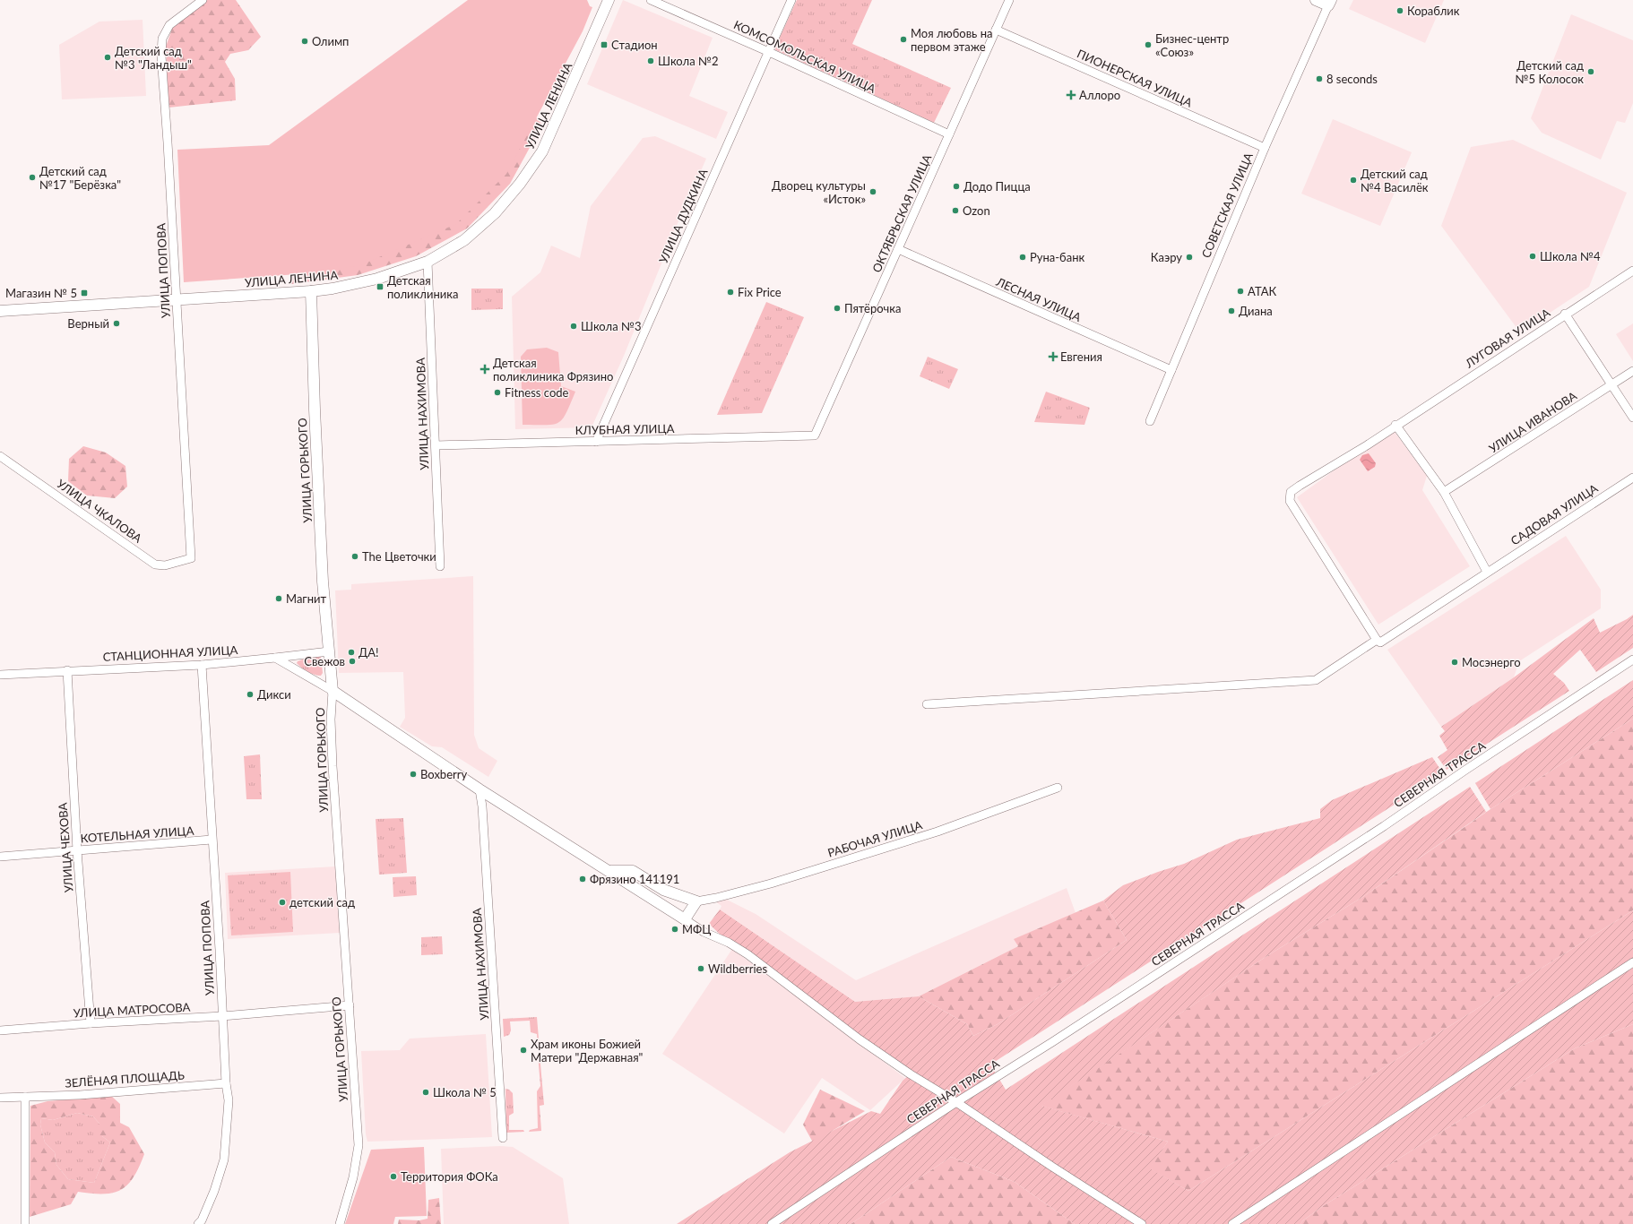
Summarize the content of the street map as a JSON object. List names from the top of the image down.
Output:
{
  "streets": {
    "street": [
      "КОМСОМОЛЬСКАЯ УЛИЦА",
      "ПИОНЕРСКАЯ УЛИЦА",
      "УЛИЦА ЛЕНИНА",
      "СОВЕТСКАЯ УЛИЦА",
      "ОКТЯБРЬСКАЯ УЛИЦА",
      "УЛИЦА ДУДКИНА",
      "УЛИЦА ПОПОВА",
      "ЛЕСНАЯ УЛИЦА",
      "ЛУГОВАЯ УЛИЦА",
      "УЛИЦА НАХИМОВА",
      "УЛИЦА ИВАНОВА",
      "КЛУБНАЯ УЛИЦА",
      "УЛИЦА ГОРЬКОГО",
      "УЛИЦА ЧКАЛОВА",
      "САДОВАЯ УЛИЦА",
      "СТАНЦИОННАЯ УЛИЦА",
      "СЕВЕРНАЯ ТРАССА",
      "КОТЕЛЬНАЯ УЛИЦА",
      "РАБОЧАЯ УЛИЦА",
      "УЛИЦА ЧЕХОВА",
      "УЛИЦА МАТРОСОВА",
      "ЗЕЛЁНАЯ ПЛОЩАДЬ"
    ]
  },
  "crossings": [
    ["КОМСОМОЛЬСКАЯ УЛИЦА", "ОКТЯБРЬСКАЯ УЛИЦА"],
    ["КОМСОМОЛЬСКАЯ УЛИЦА", "УЛИЦА ДУДКИНА"],
    ["ПИОНЕРСКАЯ УЛИЦА", "СОВЕТСКАЯ УЛИЦА"],
    ["ПИОНЕРСКАЯ УЛИЦА", "ОКТЯБРЬСКАЯ УЛИЦА"],
    ["УЛИЦА ЛЕНИНА", "УЛИЦА ПОПОВА"],
    ["УЛИЦА ЛЕНИНА", "УЛИЦА НАХИМОВА"],
    ["УЛИЦА ЛЕНИНА", "УЛИЦА ГОРЬКОГО"],
    ["СОВЕТСКАЯ УЛИЦА", "ЛЕСНАЯ УЛИЦА"],
    ["ОКТЯБРЬСКАЯ УЛИЦА", "ЛЕСНАЯ УЛИЦА"],
    ["ОКТЯБРЬСКАЯ УЛИЦА", "КЛУБНАЯ УЛИЦА"],
    ["УЛИЦА ДУДКИНА", "КЛУБНАЯ УЛИЦА"],
    ["УЛИЦА ПОПОВА", "УЛИЦА ЧКАЛОВА"],
    ["УЛИЦА ПОПОВА", "СТАНЦИОННАЯ УЛИЦА"],
    ["УЛИЦА ПОПОВА", "КОТЕЛЬНАЯ УЛИЦА"],
    ["УЛИЦА ПОПОВА", "УЛИЦА МАТРОСОВА"],
    ["УЛИЦА ПОПОВА", "ЗЕЛЁНАЯ ПЛОЩАДЬ"],
    ["ЛУГОВАЯ УЛИЦА", "САДОВАЯ УЛИЦА"],
    ["УЛИЦА НАХИМОВА", "КЛУБНАЯ УЛИЦА"],
    ["УЛИЦА ГОРЬКОГО", "СТАНЦИОННАЯ УЛИЦА"],
    ["УЛИЦА ГОРЬКОГО", "УЛИЦА МАТРОСОВА"],
    ["СТАНЦИОННАЯ УЛИЦА", "УЛИЦА ЧЕХОВА"],
    ["КОТЕЛЬНАЯ УЛИЦА", "УЛИЦА ЧЕХОВА"],
    ["УЛИЦА ЧЕХОВА", "УЛИЦА МАТРОСОВА"]
  ],
  "places": {
    "other": [
      "Кораблик",
      "Моя любовь на первом этаже",
      "Олимп",
      "Бизнес-центр «Союз»",
      "Детский сад №3 \"Ландыш\"",
      "Школа №2",
      "Детский сад №5 Колосок",
      "8 seconds",
      "Детский сад №17 \"Берёзка\"",
      "Детский сад №4 Василёк",
      "Додо Пицца",
      "Дворец культуры «Исток»",
      "Ozon",
      "Школа №4",
      "Руна-банк",
      "Каэру",
      "АТАК",
      "Fix Price",
      "Пятёрочка",
      "Диана",
      "Верный",
      "Школа №3",
      "Fitness code",
      "The Цветочки",
      "Магнит",
      "ДА!",
      "Свежов",
      "Мосэнерго",
      "Дикси",
      "Boxberry",
      "Фрязино 141191",
      "детский сад",
      "МФЦ",
      "Wildberriеs",
      "Храм иконы Божией Матери \"Державная\"",
      "Школа № 5",
      "Территория ФОКа"
    ],
    "transit": ["Стадион", "Детская поликлиника", "Магазин № 5"],
    "health": ["Аллоро", "Евгения", "Детская поликлиника Фрязино"]
  }
}
